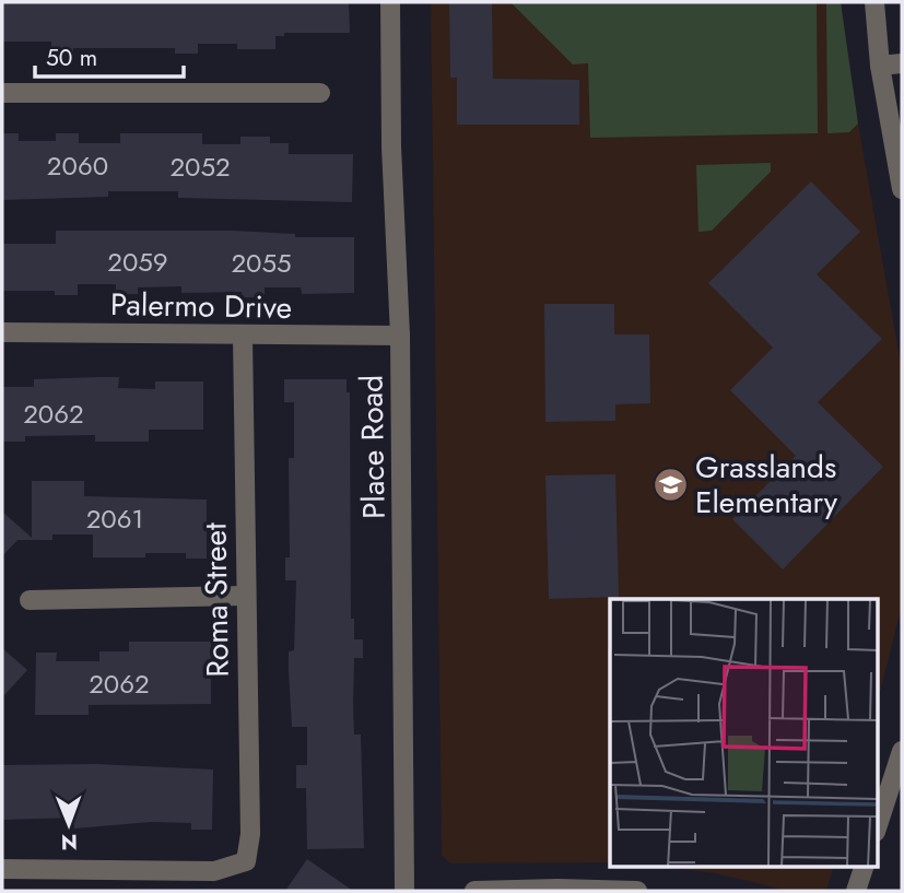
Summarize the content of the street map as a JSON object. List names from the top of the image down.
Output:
{
  "streets": {
    "street": ["Palermo Drive", "Place Road", "Roma Street"]
  },
  "crossings": [
    ["Palermo Drive", "Place Road"],
    ["Palermo Drive", "Roma Street"]
  ],
  "places": {
    "school or university": ["Grasslands Elementary"]
  },
  "house_numbers": [
    "2060",
    "2052",
    "2059",
    "2055",
    "2062",
    "2061",
    "2062"
  ],
  "scale_bar": "50 m",
  "north": "bottom"
}
